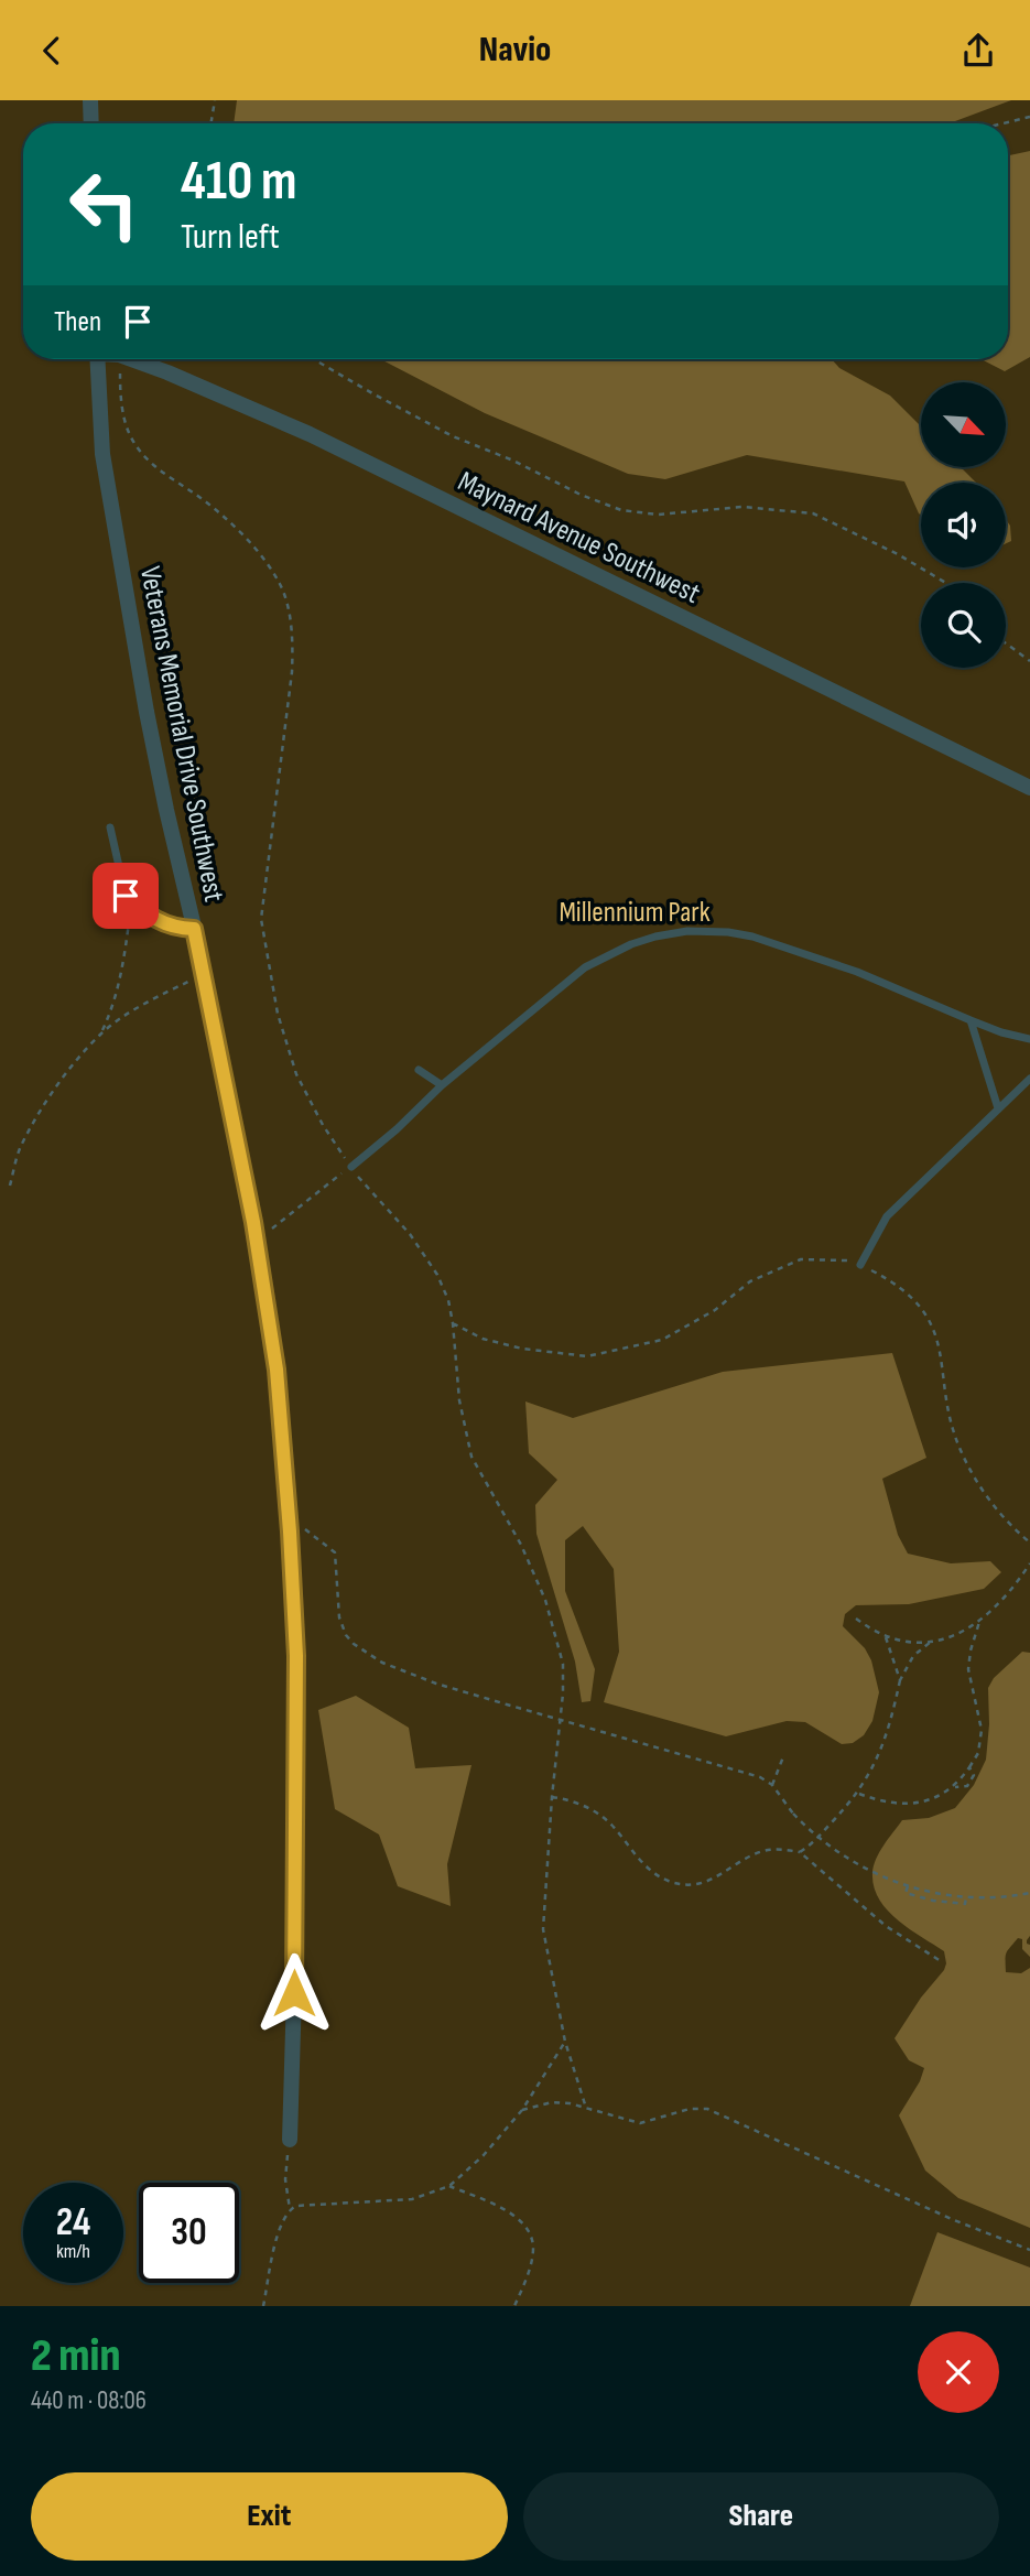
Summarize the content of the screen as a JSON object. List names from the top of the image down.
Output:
{
  "streets": {
    "street": ["Maynard Avenue Southwest", "Veterans Memorial Drive Southwest"]
  },
  "parks": ["Millennium Park"],
  "north": "bottom right",
  "page": {
    "header": "Navio",
    "turn": ["410 m", "Turn left"],
    "then": "Then",
    "speed": "24 km/h",
    "limit": "30",
    "heading": ["2 min", "440 m · 08:06"],
    "buttons": ["Exit", "Share"]
  }
}
